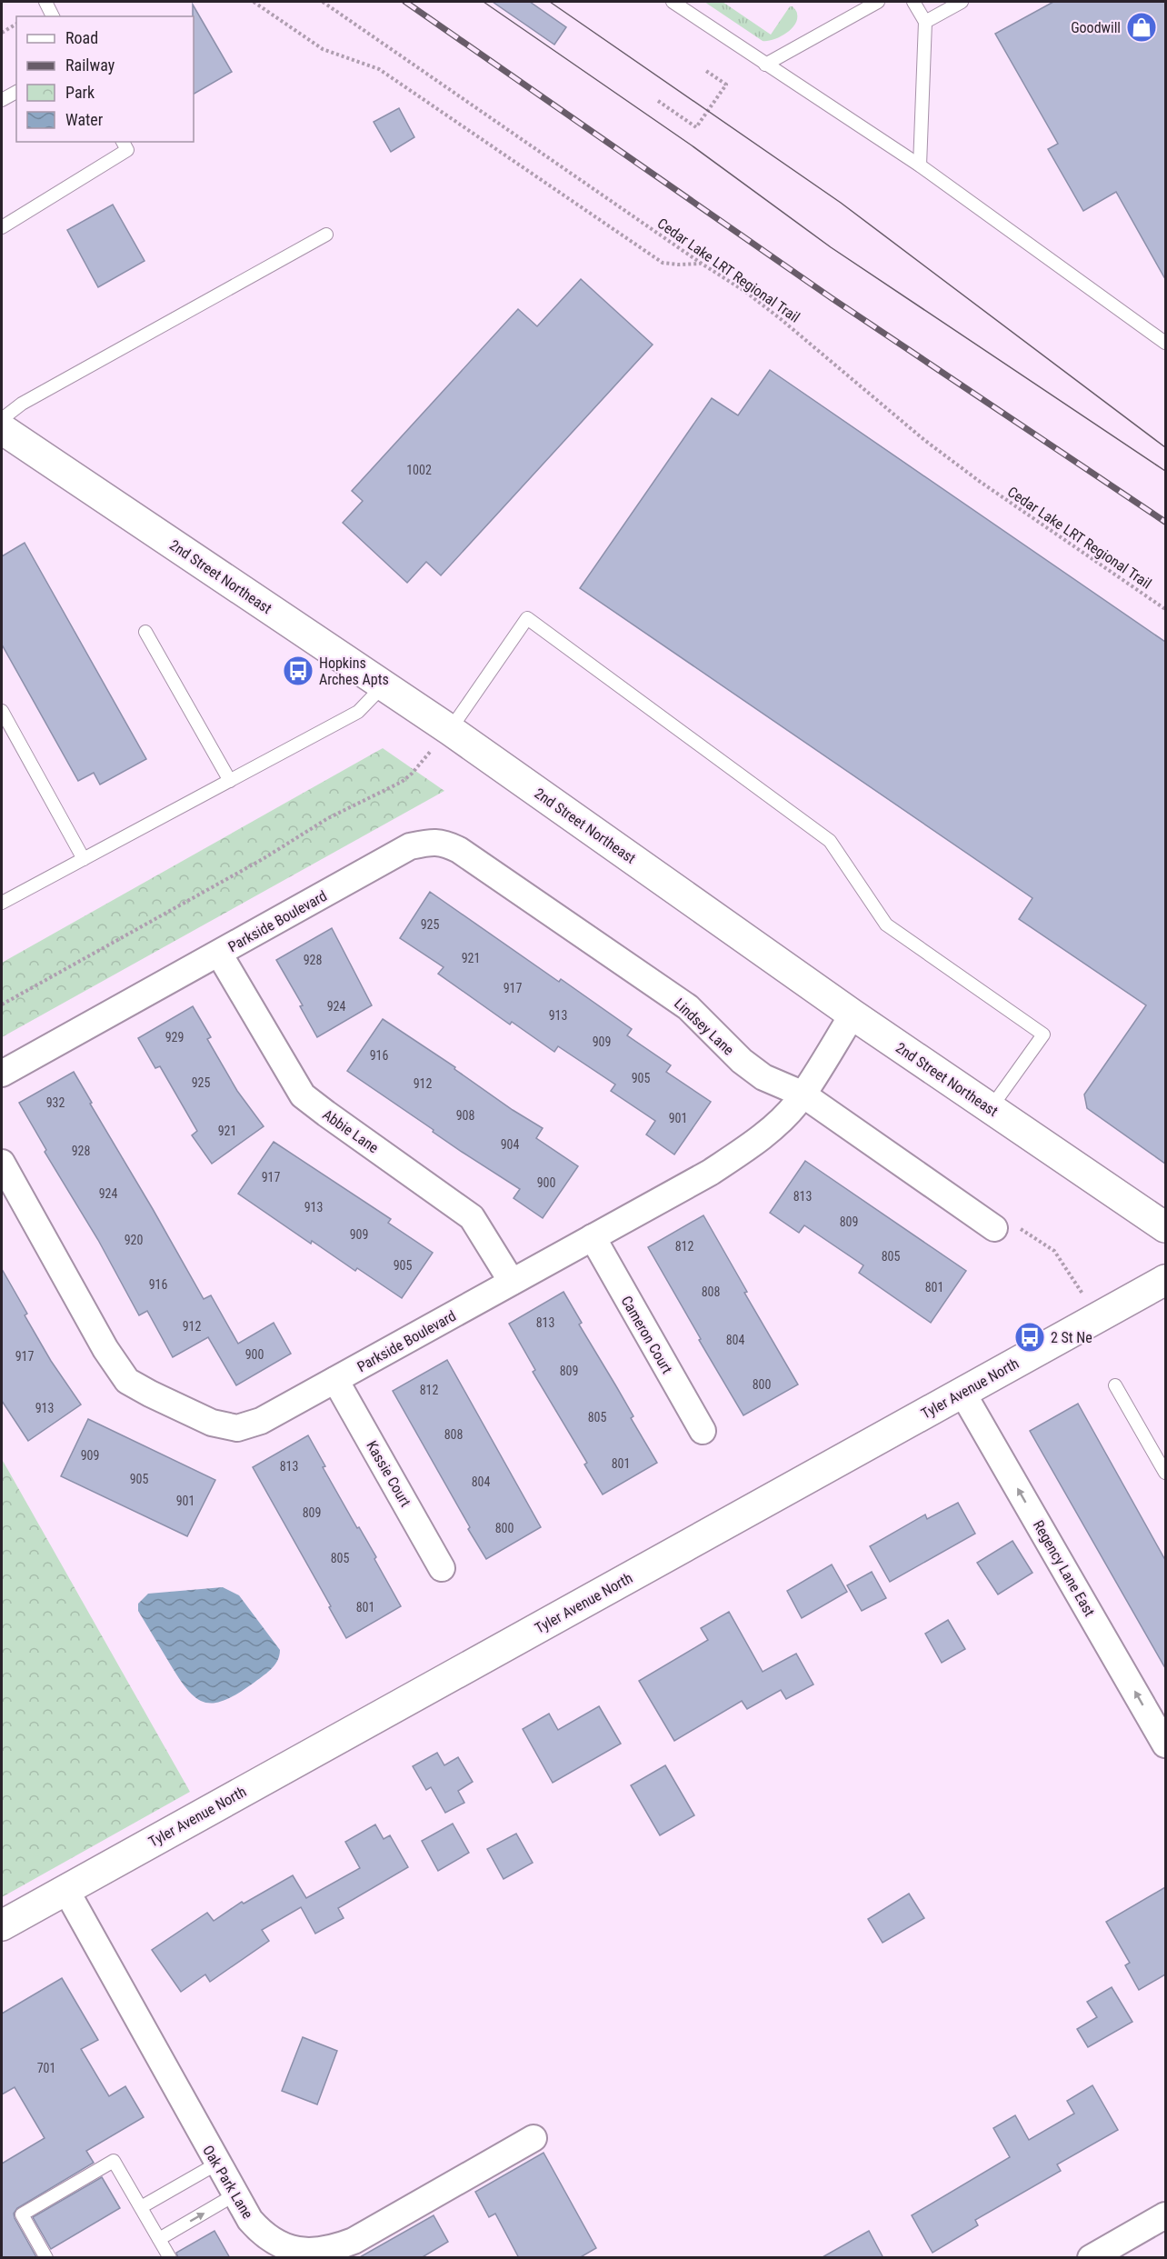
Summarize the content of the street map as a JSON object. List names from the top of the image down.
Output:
{
  "streets": {
    "street": [
      "2nd Street Northeast",
      "Parkside Boulevard",
      "Lindsey Lane",
      "Abbie Lane",
      "Cameron Court",
      "Tyler Avenue North",
      "Kassie Court",
      "Regency Lane East",
      "Oak Park Lane"
    ],
    "path": ["Cedar Lake LRT Regional Trail"]
  },
  "crossings": [
    ["2nd Street Northeast", "Parkside Boulevard"],
    ["Parkside Boulevard", "Lindsey Lane"],
    ["Parkside Boulevard", "Abbie Lane"],
    ["Parkside Boulevard", "Cameron Court"],
    ["Parkside Boulevard", "Kassie Court"],
    ["Tyler Avenue North", "Regency Lane East"],
    ["Tyler Avenue North", "Oak Park Lane"]
  ],
  "one_way": ["Regency Lane East"],
  "places": {
    "shop": ["Goodwill"],
    "bus stop": ["Hopkins Arches Apts", "2 St Ne"]
  },
  "house_numbers": [
    "1002",
    "925",
    "921",
    "928",
    "917",
    "924",
    "913",
    "929",
    "909",
    "916",
    "905",
    "925",
    "912",
    "932",
    "908",
    "901",
    "921",
    "904",
    "928",
    "917",
    "900",
    "924",
    "813",
    "913",
    "809",
    "909",
    "920",
    "812",
    "805",
    "905",
    "916",
    "801",
    "808",
    "813",
    "912",
    "804",
    "900",
    "917",
    "809",
    "800",
    "812",
    "913",
    "805",
    "808",
    "909",
    "801",
    "813",
    "905",
    "804",
    "901",
    "809",
    "800",
    "805",
    "801",
    "701"
  ],
  "legend": [
    "Road",
    "Railway",
    "Park",
    "Water"
  ]
}
